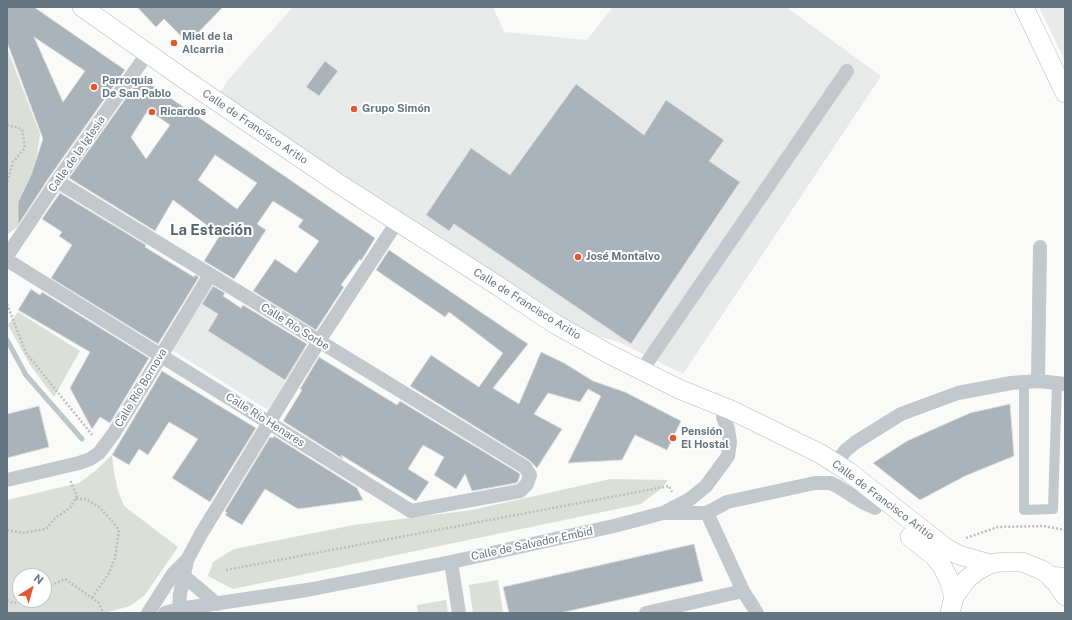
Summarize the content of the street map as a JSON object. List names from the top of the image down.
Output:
{
  "streets": {
    "main road": ["Calle de Francisco Aritio"],
    "street": [
      "Calle de la Iglesia",
      "Calle Río Sorbe",
      "Calle Río Bornova",
      "Calle Río Henares",
      "Calle de Salvador Embid"
    ]
  },
  "crossings": [
    ["Calle de Francisco Aritio", "Calle de la Iglesia"],
    ["Calle de Francisco Aritio", "Calle de Salvador Embid"],
    ["Calle de la Iglesia", "Calle Río Sorbe"],
    ["Calle Río Sorbe", "Calle Río Bornova"],
    ["Calle Río Sorbe", "Calle Río Henares"],
    ["Calle Río Bornova", "Calle Río Henares"]
  ],
  "districts": ["La Estación"],
  "places": [
    "Miel de la Alcarria",
    "Parroquia De San Pablo",
    "Grupo Simón",
    "Ricardos",
    "José Montalvo",
    "Pensión El Hostal"
  ],
  "north": "top right"
}
